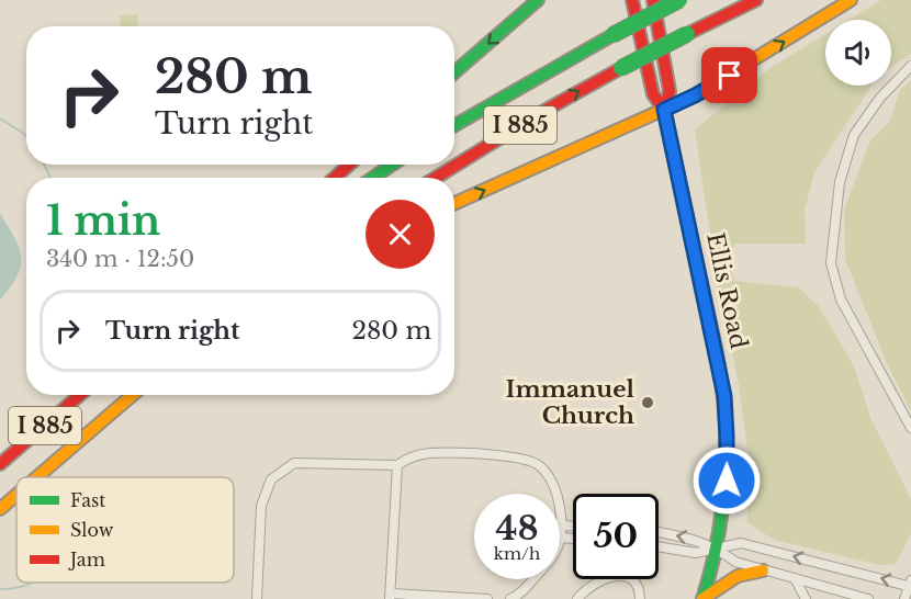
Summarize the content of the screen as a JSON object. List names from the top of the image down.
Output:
{
  "streets": {
    "main road": ["I 885", "Ellis Road"]
  },
  "places": ["Immanuel Church"],
  "legend": ["Fast", "Slow", "Jam"],
  "page": {
    "turn": ["280 m", "Turn right"],
    "heading": ["1 min", "340 m · 12:50"],
    "list": [
      {
        "name": "Turn right",
        "value": "280 m"
      }
    ],
    "speed": "48 km/h",
    "limit": "50"
  }
}
